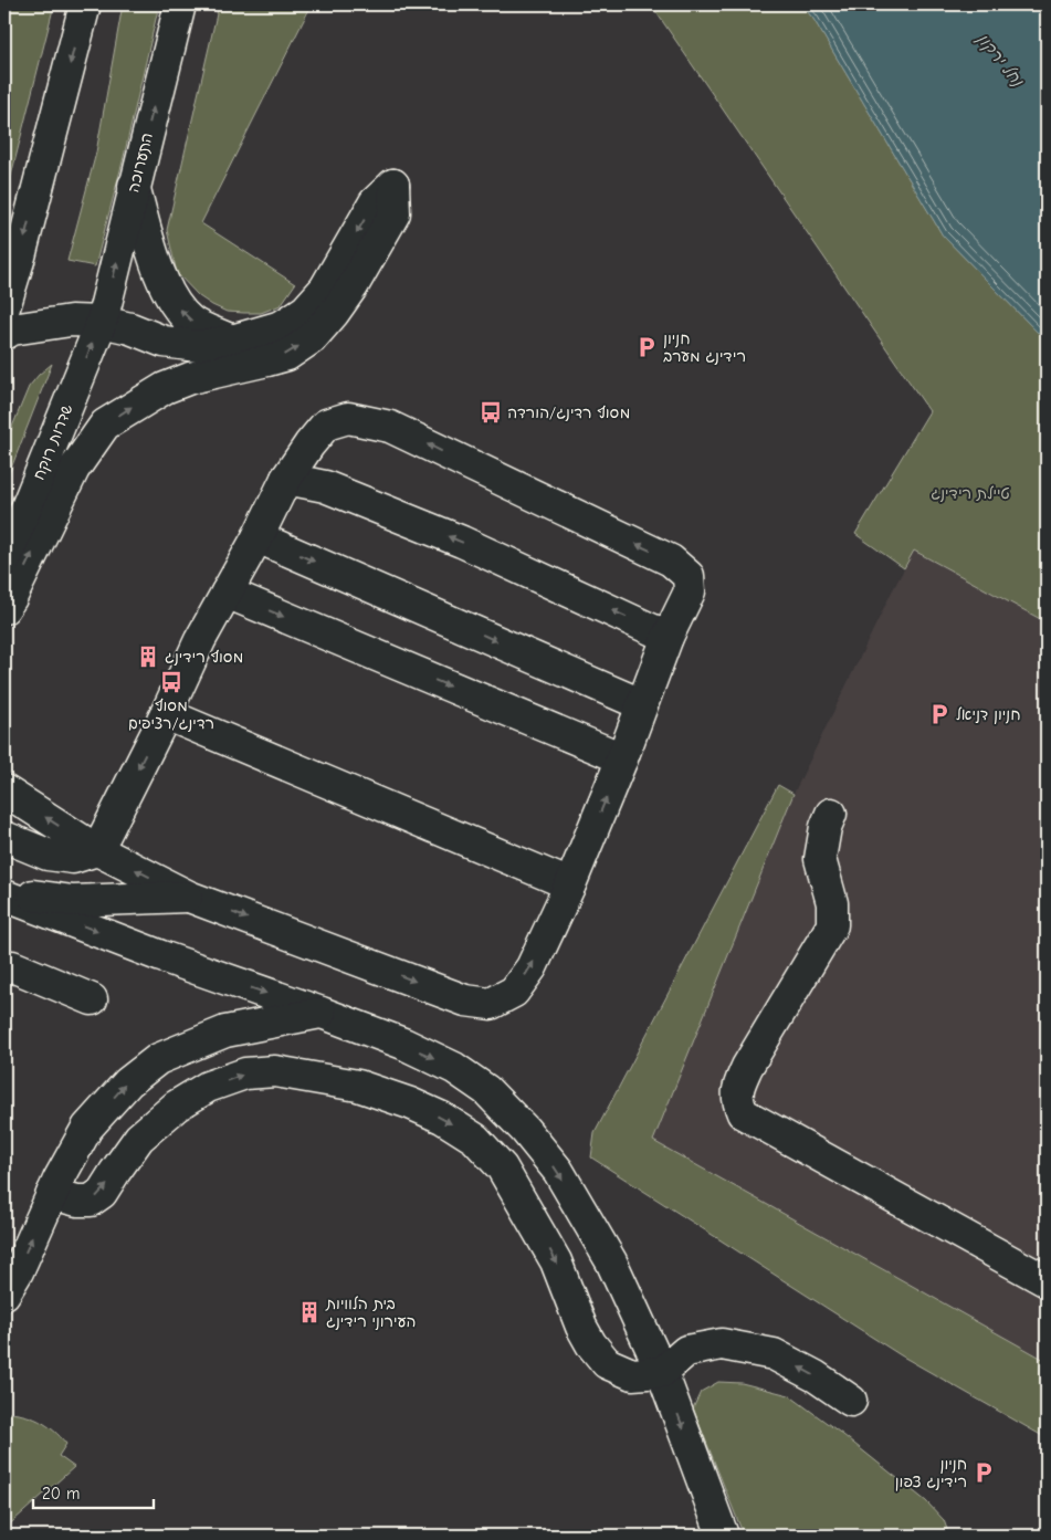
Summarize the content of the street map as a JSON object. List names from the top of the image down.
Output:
{
  "streets": {
    "main road": ["התערוכה", "שדרות רוקח"]
  },
  "crossings": [
    ["התערוכה", "שדרות רוקח"]
  ],
  "water": ["נחל ירקון"],
  "parks": ["טיילת רידינג"],
  "places": {
    "parking": ["חניון רידינג מערב", "חניון דניאל", "חניון רידינג צפון"],
    "bus stop": ["מסוף רדינג/הורדה", "מסוף רדינג/רציפים"],
    "building": ["מסוף רידינג", "בית הלוויות העירוני רידינג"]
  },
  "scale_bar": "20 m"
}
